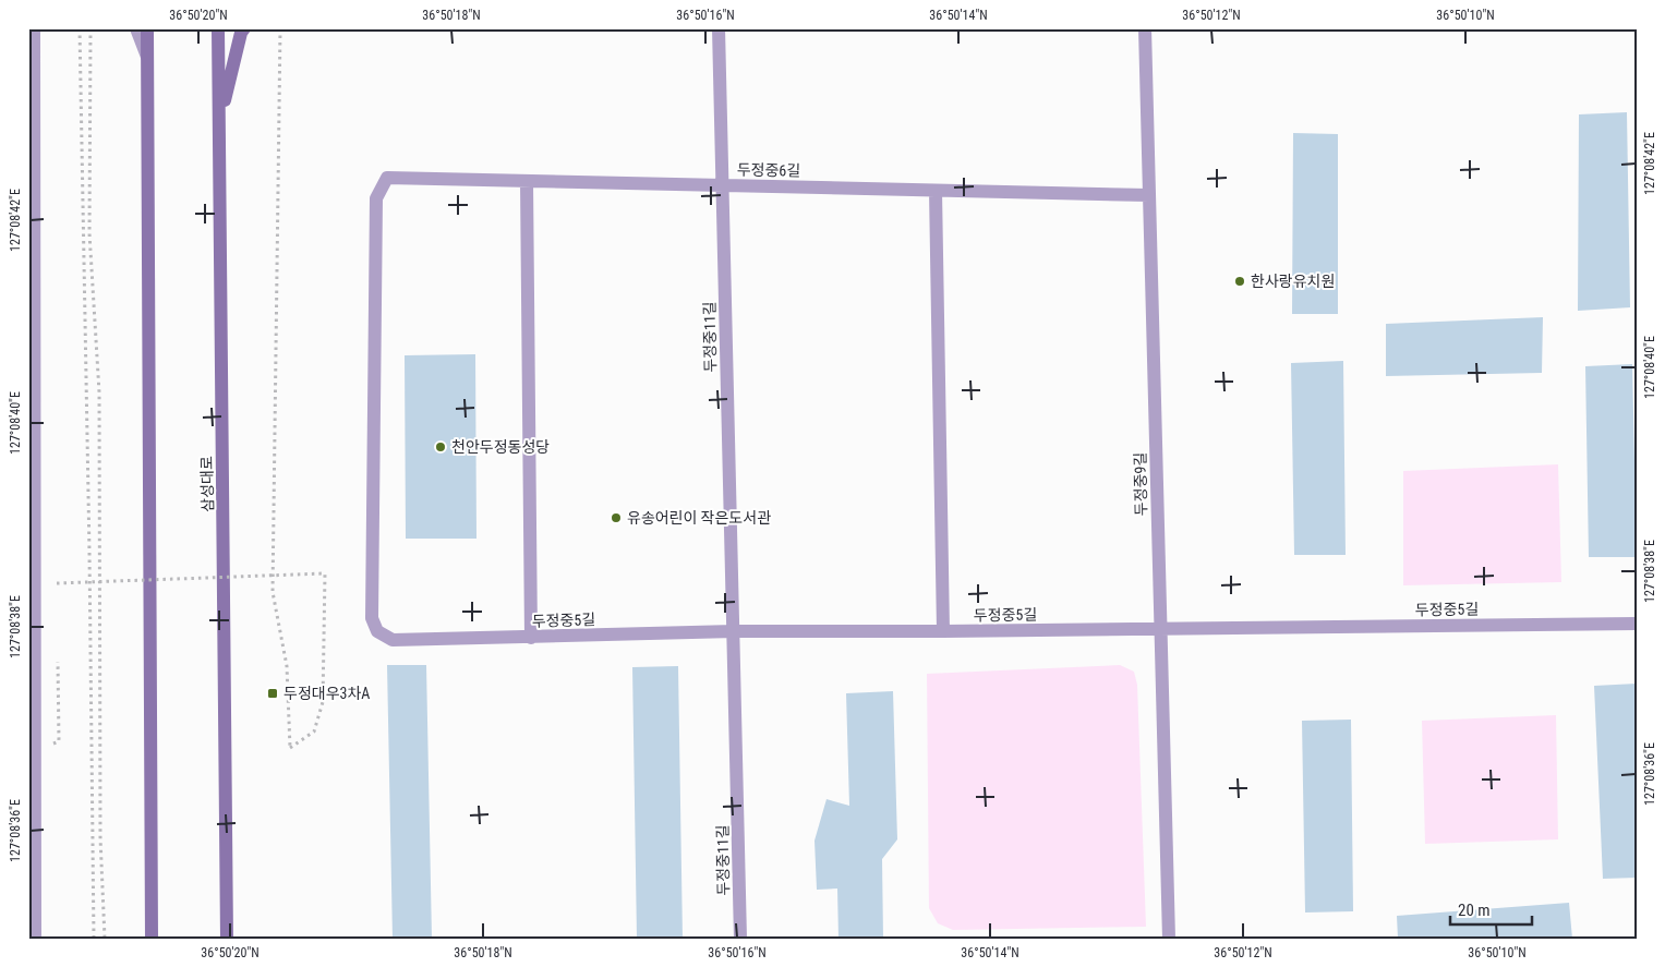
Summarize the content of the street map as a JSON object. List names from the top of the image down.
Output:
{
  "streets": {
    "main road": ["삼성대로"],
    "street": [
      "두정중6길",
      "두정중11길",
      "두정중9길",
      "두정중5길"
    ]
  },
  "crossings": [
    ["두정중6길", "두정중11길"],
    ["두정중6길", "두정중9길"],
    ["두정중6길", "두정중5길"],
    ["두정중11길", "두정중5길"],
    ["두정중9길", "두정중5길"]
  ],
  "places": {
    "other": ["한사랑유치원", "천안두정동성당", "유송어린이 작은도서관"],
    "transit": ["두정대우3차A"]
  },
  "scale_bar": "20 m",
  "coordinates": [
    "36°50'20\"N",
    "36°50'18\"N",
    "36°50'16\"N",
    "36°50'14\"N",
    "36°50'12\"N",
    "36°50'10\"N",
    "127°08'42\"E",
    "127°08'40\"E",
    "127°08'38\"E",
    "127°08'36\"E"
  ]
}
